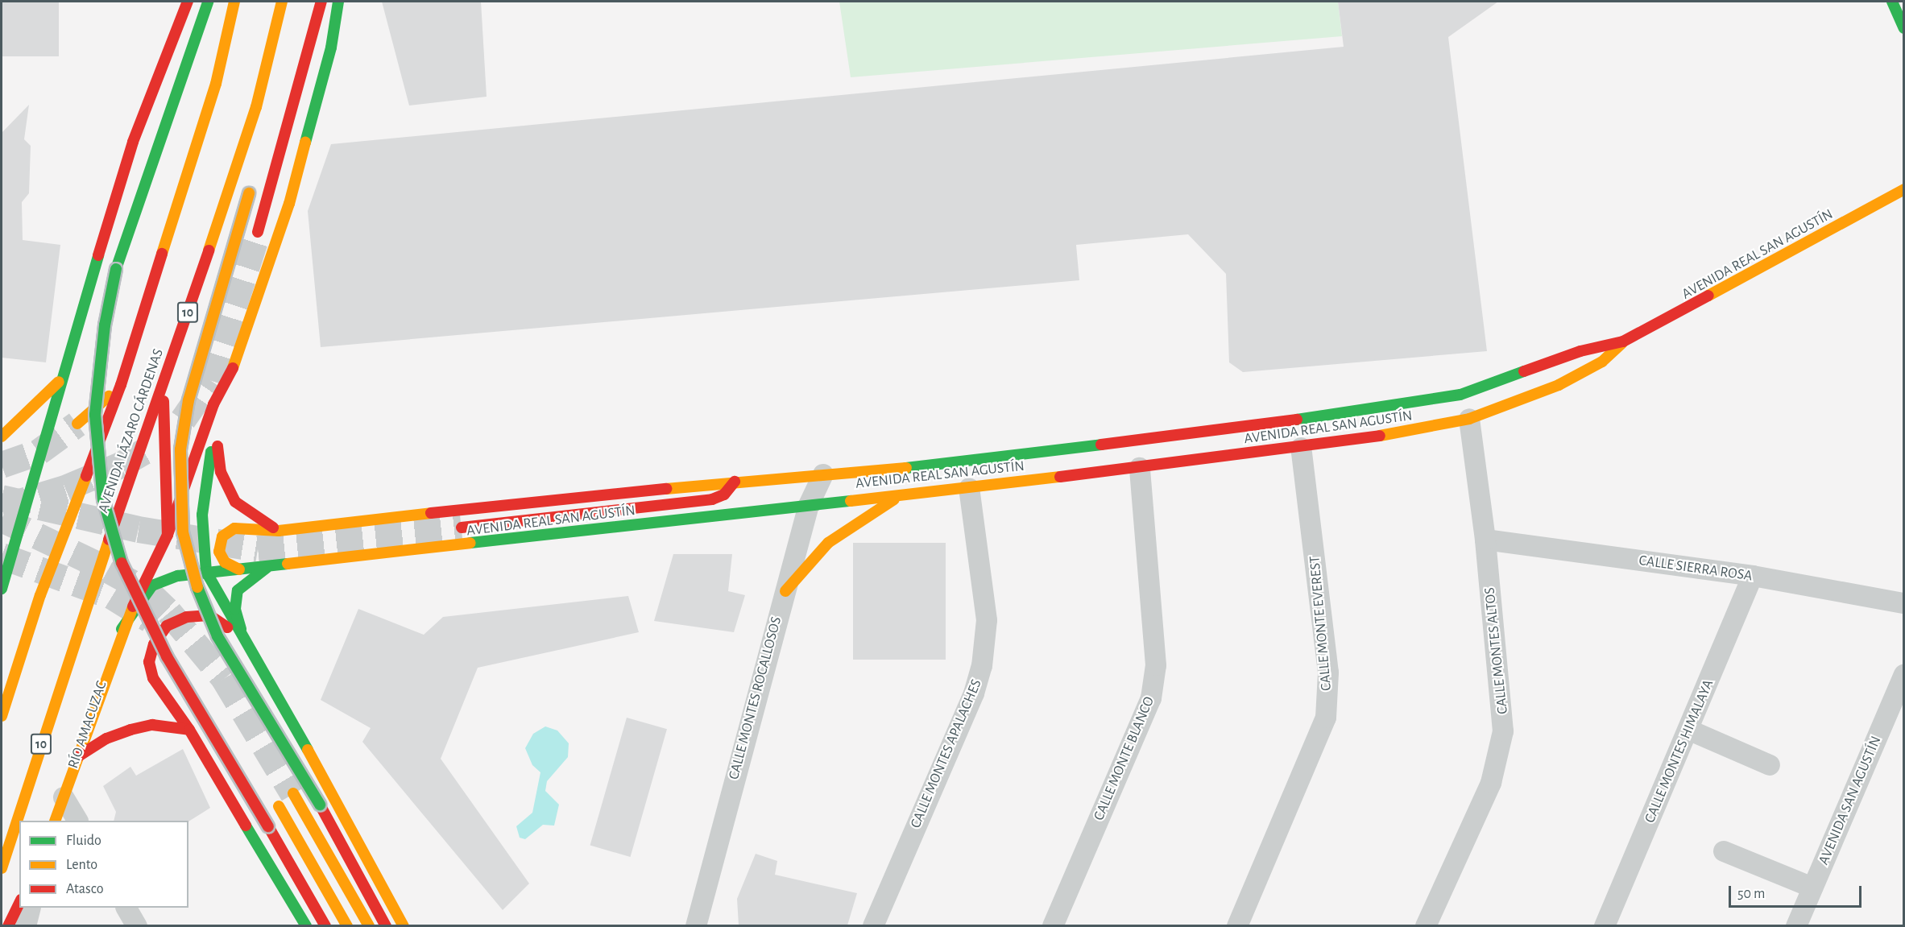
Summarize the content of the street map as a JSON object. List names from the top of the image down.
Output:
{
  "streets": {
    "main road": [
      "AVENIDA REAL SAN AGUSTÍN",
      "10",
      "AVENIDA LÁZARO CÁRDENAS",
      "RÍO AMACUZAC"
    ],
    "street": [
      "CALLE SIERRA ROSA",
      "CALLE MONTE EVEREST",
      "CALLE MONTES ALTOS",
      "CALLE MONTES ROCALLOSOS",
      "CALLE MONTES HIMALAYA",
      "CALLE MONTES APALACHES",
      "CALLE MONTE BLANCO",
      "AVENIDA SAN AGUSTÍN"
    ]
  },
  "crossings": [
    ["AVENIDA REAL SAN AGUSTÍN", "CALLE MONTE EVEREST"],
    ["AVENIDA REAL SAN AGUSTÍN", "CALLE MONTES ALTOS"],
    ["AVENIDA REAL SAN AGUSTÍN", "CALLE MONTES ROCALLOSOS"],
    ["AVENIDA REAL SAN AGUSTÍN", "RÍO AMACUZAC"],
    ["AVENIDA REAL SAN AGUSTÍN", "CALLE MONTES APALACHES"],
    ["AVENIDA REAL SAN AGUSTÍN", "CALLE MONTE BLANCO"],
    ["CALLE SIERRA ROSA", "CALLE MONTES ALTOS"],
    ["CALLE SIERRA ROSA", "CALLE MONTES HIMALAYA"]
  ],
  "legend": ["Fluido", "Lento", "Atasco"],
  "scale_bar": "50 m"
}
